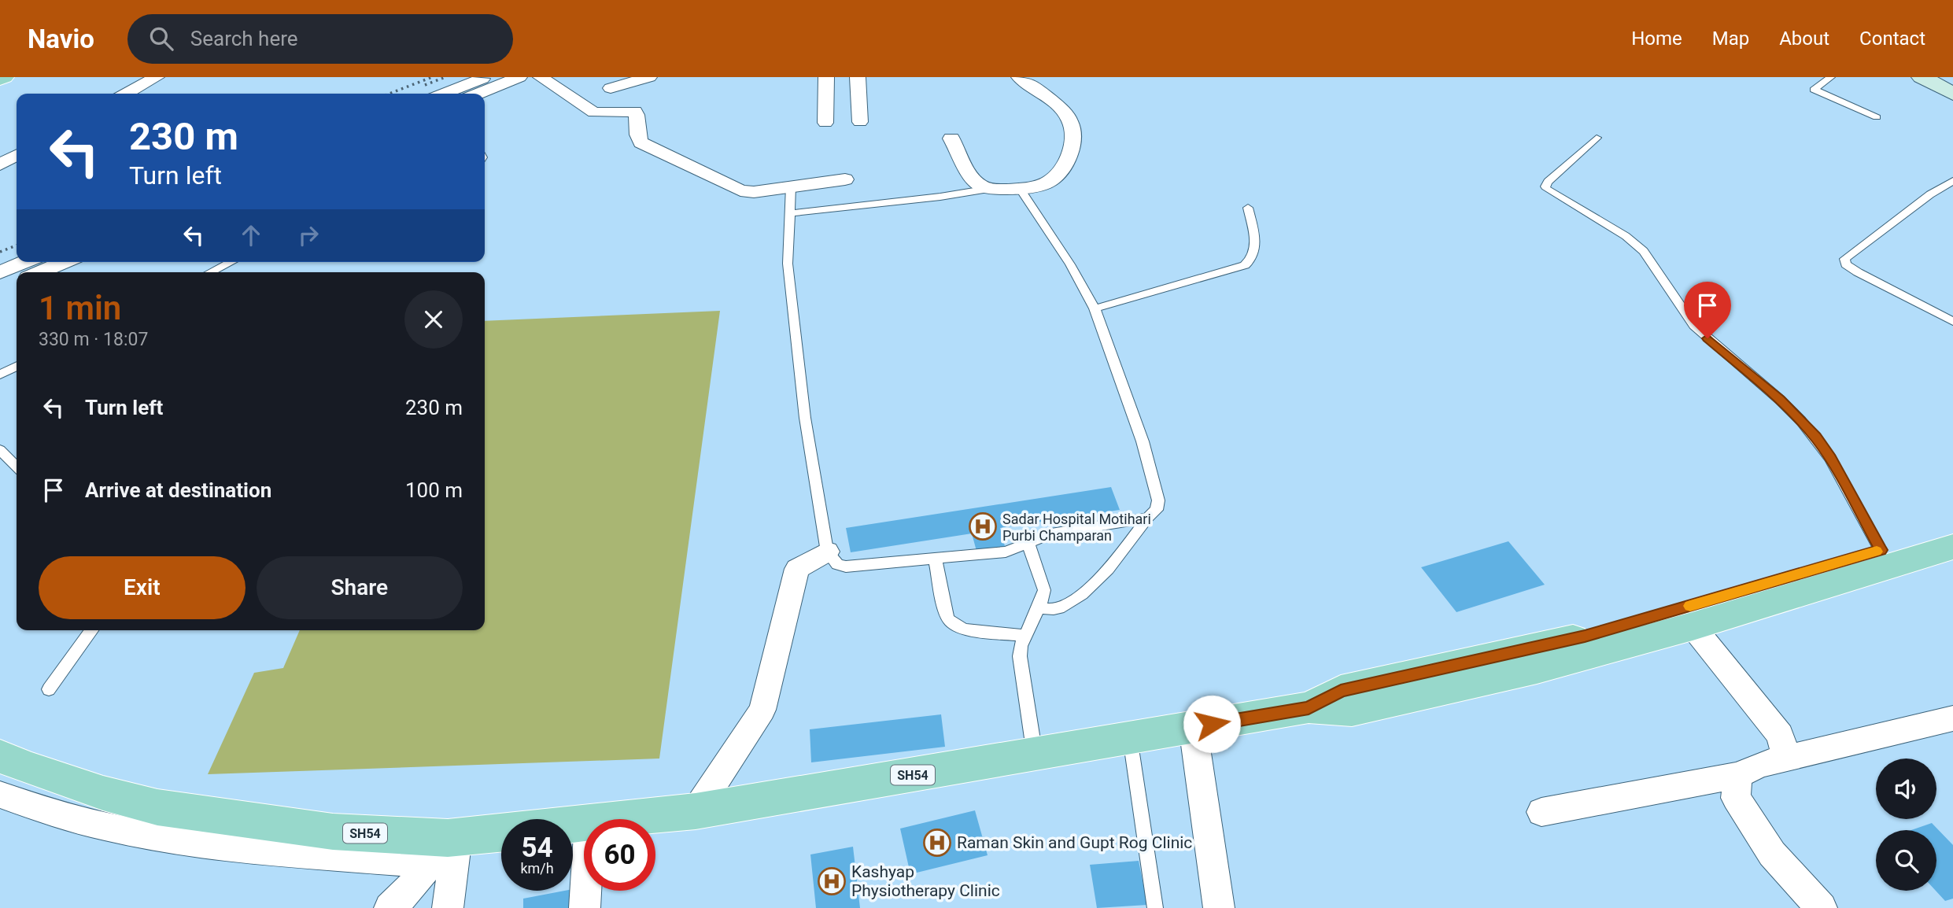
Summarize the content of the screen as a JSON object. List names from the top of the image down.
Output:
{
  "streets": {
    "main road": ["SH54"]
  },
  "places": {
    "hospital": ["Sadar Hospital Motihari Purbi Champaran", "Raman Skin and Gupt Rog Clinic", "Kashyap Physiotherapy Clinic"]
  },
  "page": {
    "header": "Navio",
    "search": "Search here",
    "nav": [
      "Home",
      "Map",
      "About",
      "Contact"
    ],
    "turn": ["230 m", "Turn left"],
    "heading": ["1 min", "330 m · 18:07"],
    "list": [
      {
        "name": "Turn left",
        "value": "230 m"
      },
      {
        "name": "Arrive at destination",
        "value": "100 m"
      }
    ],
    "buttons": ["Exit", "Share"],
    "speed": "54 km/h",
    "limit": "60"
  }
}
